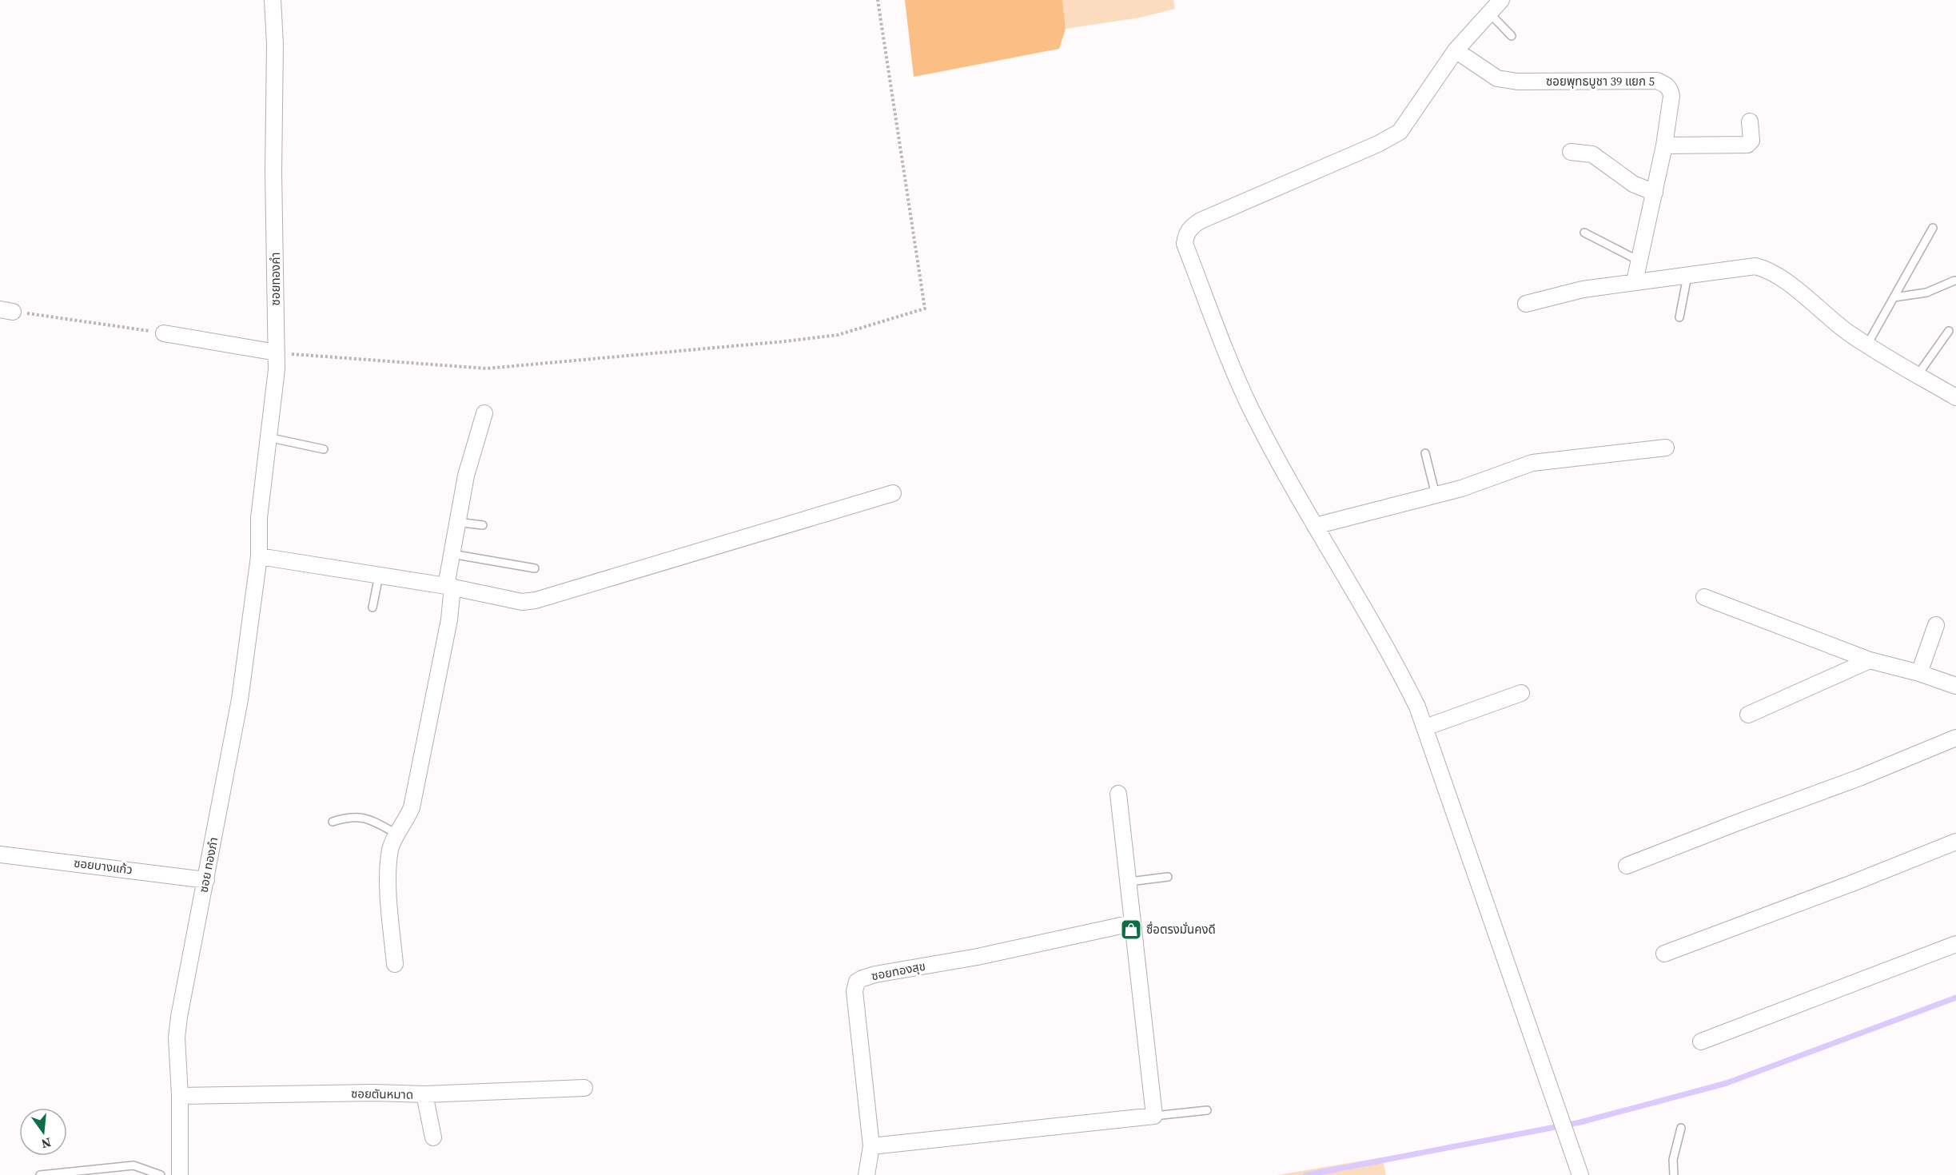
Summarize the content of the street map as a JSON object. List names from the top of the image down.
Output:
{
  "streets": {
    "street": [
      "ซอยพุทธบูชา 39 แยก 5",
      "ซอยทองคำ",
      "ซอย ทองภํา",
      "ซอยบางแก้ว",
      "ซอยทองสุข",
      "ซอยตันหมาด"
    ]
  },
  "crossings": [
    ["ซอยทองคำ", "ซอย ทองภํา"],
    ["ซอย ทองภํา", "ซอยบางแก้ว"],
    ["ซอย ทองภํา", "ซอยตันหมาด"]
  ],
  "places": {
    "shop": ["ซื่อตรงมั่นคงดี"]
  },
  "north": "bottom"
}
